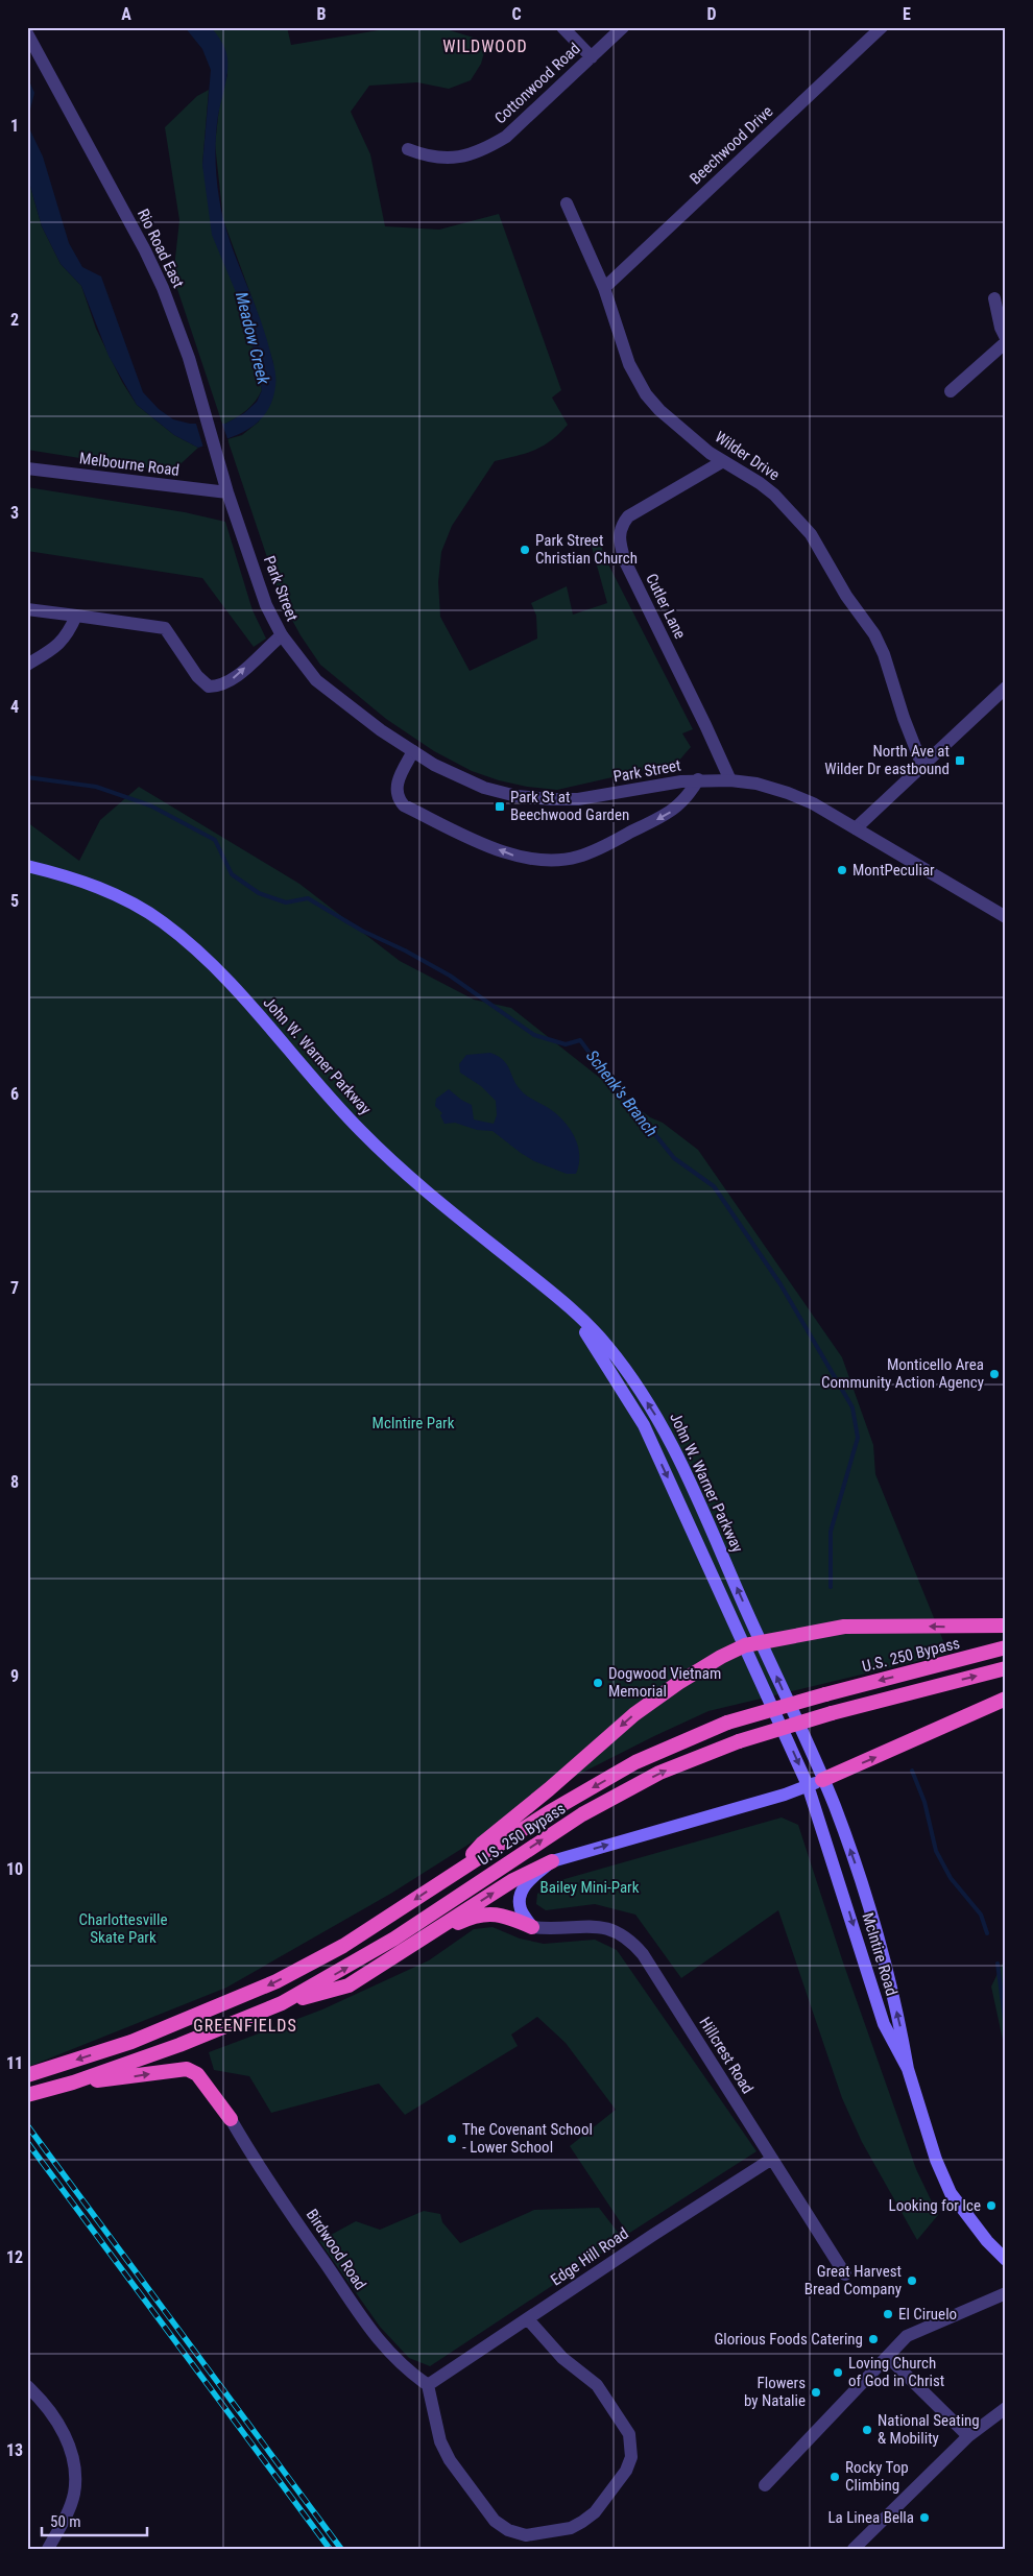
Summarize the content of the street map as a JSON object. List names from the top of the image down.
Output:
{
  "streets": {
    "highway": ["U.S. 250 Bypass"],
    "main road": ["John W. Warner Parkway", "McIntire Road"],
    "street": [
      "Cottonwood Road",
      "Beechwood Drive",
      "Rio Road East",
      "Wilder Drive",
      "Melbourne Road",
      "Park Street",
      "Cutler Lane",
      "Hillcrest Road",
      "Birdwood Road",
      "Edge Hill Road"
    ]
  },
  "crossings": [
    ["Beechwood Drive", "Wilder Drive"],
    ["Rio Road East", "Melbourne Road"],
    ["Rio Road East", "Park Street"],
    ["Wilder Drive", "Cutler Lane"],
    ["Melbourne Road", "Park Street"],
    ["Park Street", "Cutler Lane"],
    ["John W. Warner Parkway", "McIntire Road"],
    ["Hillcrest Road", "Edge Hill Road"],
    ["Birdwood Road", "Edge Hill Road"]
  ],
  "one_way": ["McIntire Road"],
  "districts": ["WILDWOOD", "GREENFIELDS"],
  "water": ["Meadow Creek", "Schenk's Branch"],
  "parks": ["McIntire Park", "Bailey Mini-Park", "Charlottesville Skate Park"],
  "places": {
    "other": [
      "Park Street Christian Church",
      "MontPeculiar",
      "Monticello Area Community Action Agency",
      "Dogwood Vietnam Memorial",
      "The Covenant School - Lower School",
      "Looking for Ice",
      "Great Harvest Bread Company",
      "El Ciruelo",
      "Glorious Foods Catering",
      "Loving Church of God in Christ",
      "Flowers by Natalie",
      "National Seating & Mobility",
      "Rocky Top Climbing",
      "La Linea Bella"
    ],
    "transit": ["North Ave at Wilder Dr eastbound", "Park St at Beechwood Garden"]
  },
  "scale_bar": "50 m",
  "grid": {
    "columns": [
      "A",
      "B",
      "C",
      "D",
      "E"
    ],
    "rows": [
      "1",
      "2",
      "3",
      "4",
      "5",
      "6",
      "7",
      "8",
      "9",
      "10",
      "11",
      "12",
      "13"
    ]
  }
}
